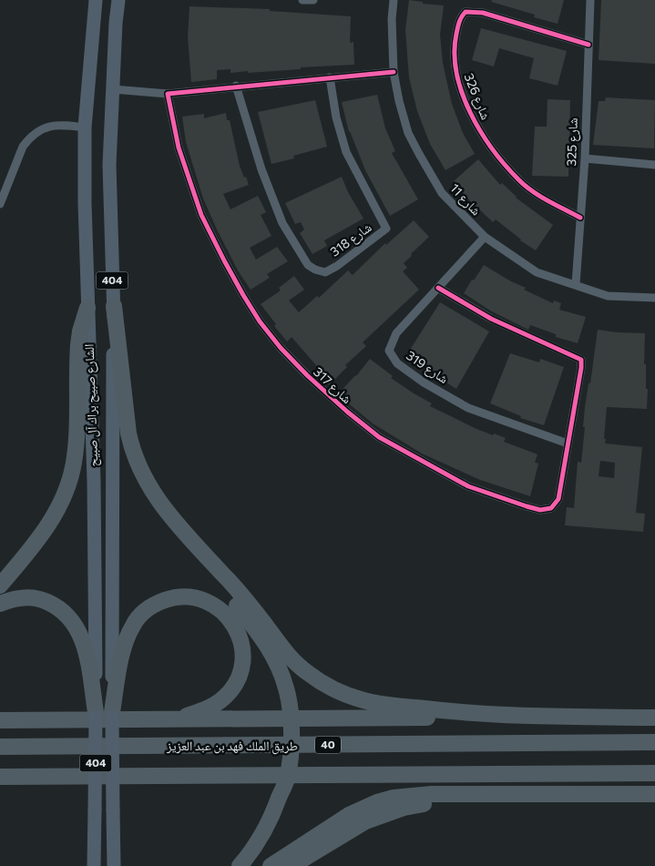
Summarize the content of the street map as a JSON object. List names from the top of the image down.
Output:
{
  "streets": {
    "highway": ["40", "طريق الملك فهد بن عبد العزيز"],
    "main road": ["404", "الشارع صبيح براك آل صبيح"],
    "street": [
      "شارع 326",
      "شارع 325",
      "شارع 11",
      "شارع 318",
      "شارع 319",
      "شارع 317"
    ]
  },
  "crossings": [
    ["شارع 326", "شارع 325"],
    ["شارع 325", "شارع 11"],
    ["شارع 11", "شارع 319"],
    ["شارع 319", "شارع 317"]
  ]
}
